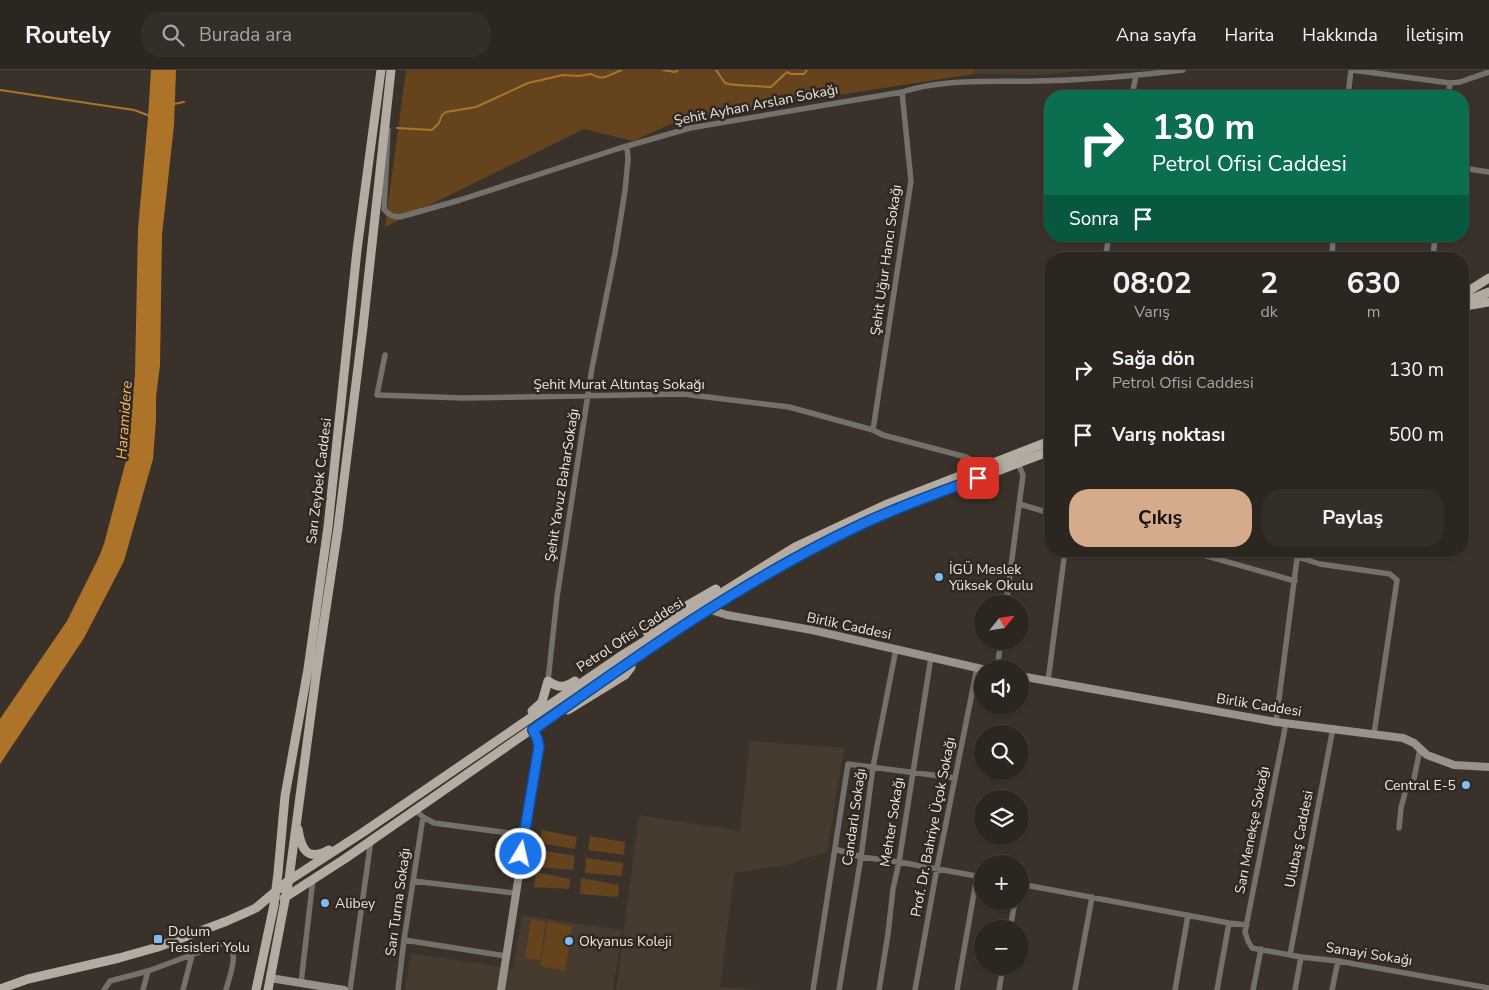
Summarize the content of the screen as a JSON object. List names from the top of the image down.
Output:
{
  "streets": {
    "main road": ["Sarı Zeybek Caddesi", "Petrol Ofisi Caddesi"],
    "street": [
      "Şehit Ayhan Arslan Sokağı",
      "Şehit Uğur Hancı Sokağı",
      "Şehit Murat Altıntaş Sokağı",
      "Şehit Yavuz BaharSokağı",
      "Birlik Caddesi",
      "Candarlı Sokağı",
      "Mehter Sokağı",
      "Prof. Dr. Bahriye Üçok Sokağı",
      "Sarı Menekşe Sokağı",
      "Ulubaş Caddesi",
      "Sarı Turna Sokağı",
      "Sanayi Sokağı"
    ]
  },
  "crossings": [
    ["Şehit Ayhan Arslan Sokağı", "Şehit Uğur Hancı Sokağı"],
    ["Şehit Ayhan Arslan Sokağı", "Sarı Zeybek Caddesi"],
    ["Şehit Ayhan Arslan Sokağı", "Şehit Yavuz BaharSokağı"],
    ["Şehit Uğur Hancı Sokağı", "Şehit Murat Altıntaş Sokağı"],
    ["Şehit Murat Altıntaş Sokağı", "Şehit Yavuz BaharSokağı"],
    ["Sarı Zeybek Caddesi", "Petrol Ofisi Caddesi"],
    ["Birlik Caddesi", "Petrol Ofisi Caddesi"],
    ["Birlik Caddesi", "Candarlı Sokağı"],
    ["Birlik Caddesi", "Mehter Sokağı"],
    ["Birlik Caddesi", "Sarı Menekşe Sokağı"],
    ["Birlik Caddesi", "Ulubaş Caddesi"],
    ["Sarı Menekşe Sokağı", "Sanayi Sokağı"],
    ["Ulubaş Caddesi", "Sanayi Sokağı"]
  ],
  "water": ["Haramidere"],
  "places": {
    "other": [
      "İGÜ Meslek Yüksek Okulu",
      "Central E-5",
      "Alibey",
      "Okyanus Koleji"
    ],
    "transit": ["Dolum Tesisleri Yolu"]
  },
  "north": "top right",
  "page": {
    "header": "Routely",
    "search": "Burada ara",
    "nav": [
      "Ana sayfa",
      "Harita",
      "Hakkında",
      "İletişim"
    ],
    "turn": ["130 m", "Petrol Ofisi Caddesi"],
    "then": "Sonra",
    "eta": [
      "08:02",
      "Varış",
      "2",
      "dk",
      "630",
      "m"
    ],
    "list": [
      {
        "name": "Sağa dön",
        "note": "Petrol Ofisi Caddesi",
        "value": "130 m"
      },
      {
        "name": "Varış noktası",
        "value": "500 m"
      }
    ],
    "buttons": ["Çıkış", "Paylaş"],
    "map_buttons": ["+", "−"]
  }
}
